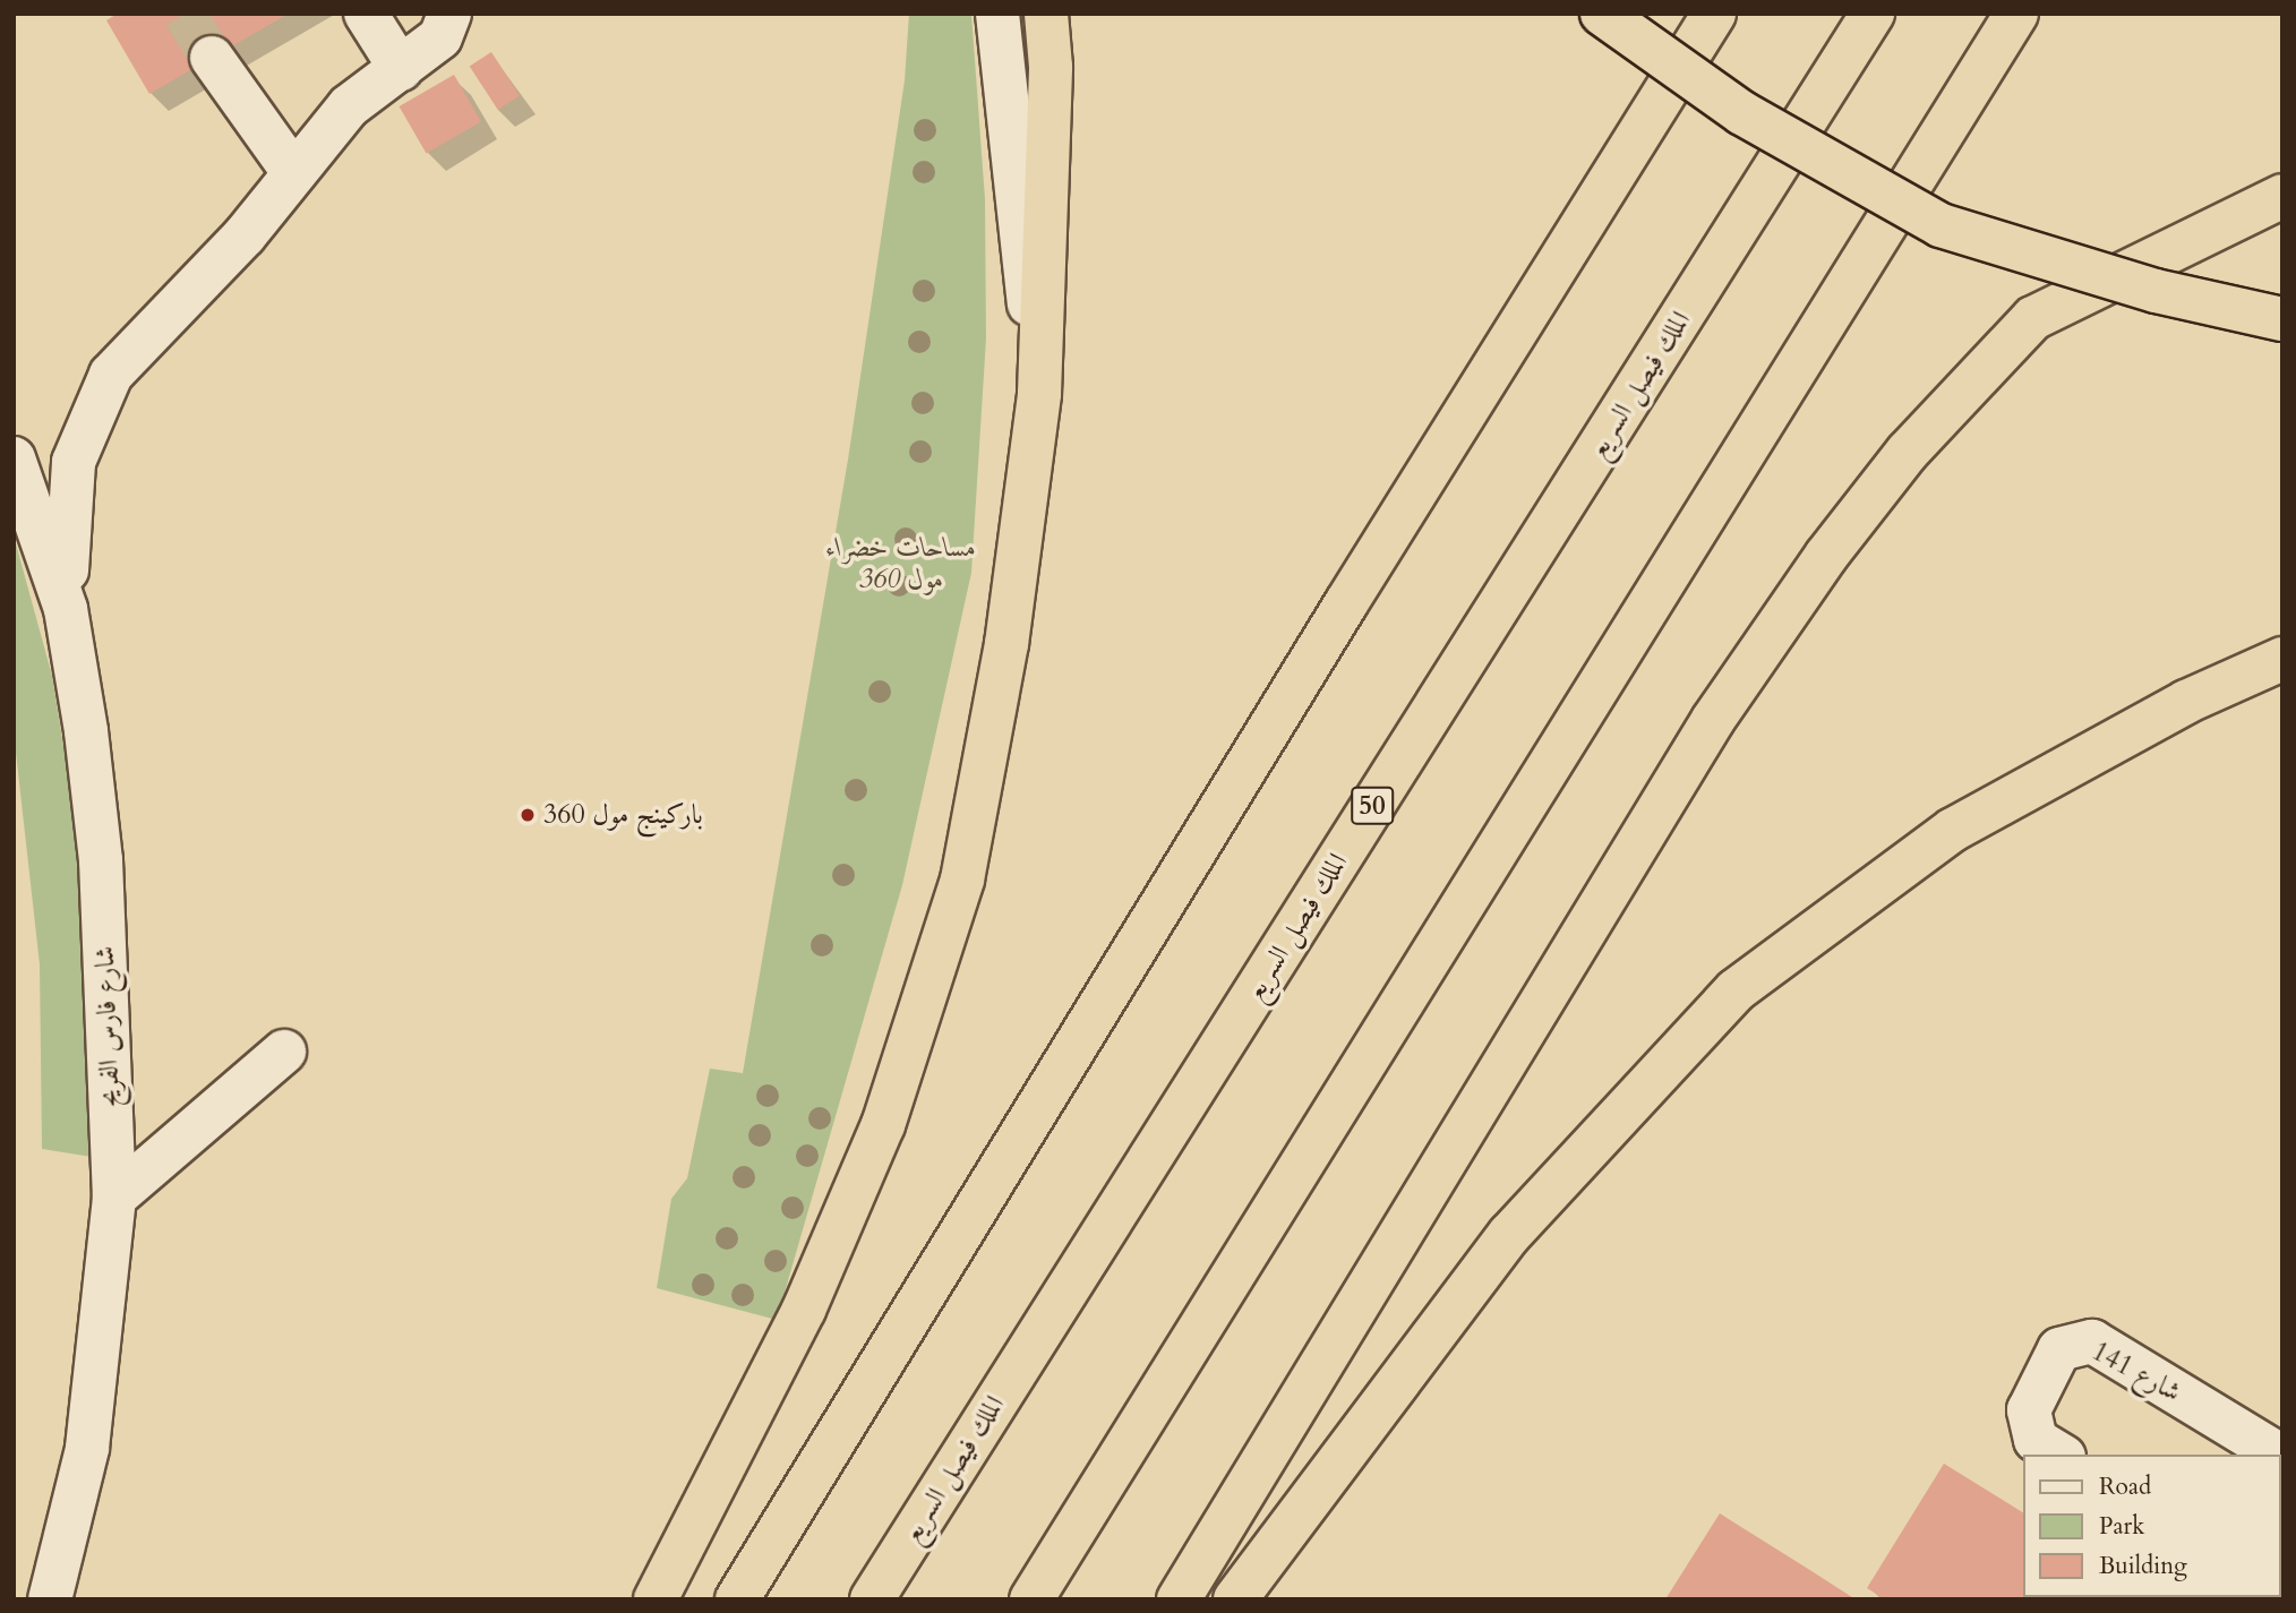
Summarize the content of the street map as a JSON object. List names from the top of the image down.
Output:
{
  "streets": {
    "highway": ["الملك فيصل السريع", "50"],
    "street": ["شارع فارس الفريح", "شارع 141"]
  },
  "parks": ["مساحات خضراء 360 مول"],
  "places": ["باركينج مول 360"],
  "legend": ["Road", "Park", "Building"]
}
